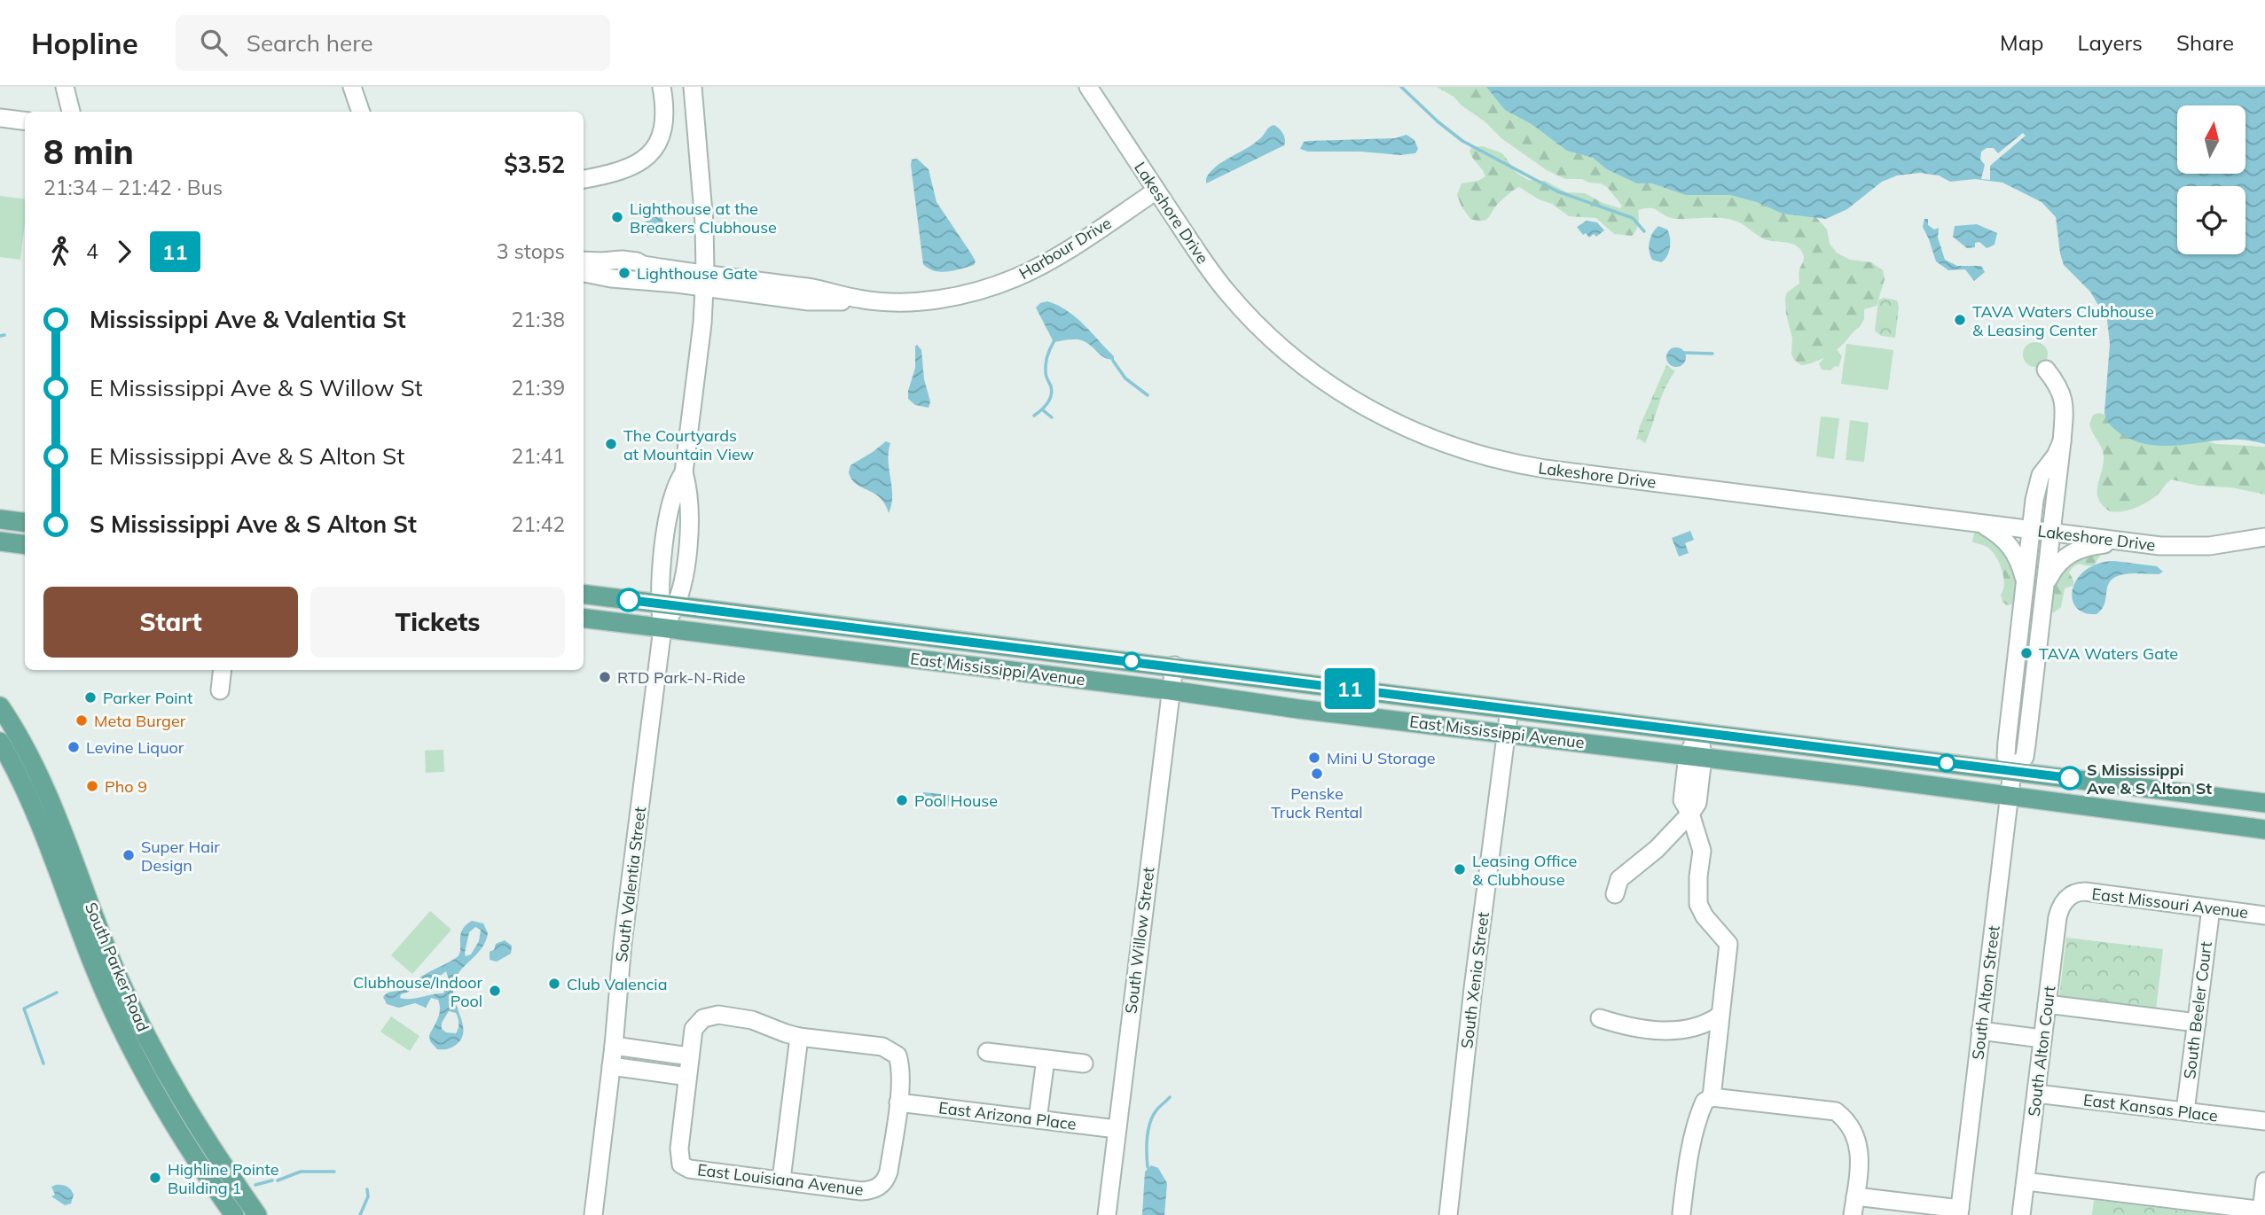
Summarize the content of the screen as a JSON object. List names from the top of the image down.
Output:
{
  "streets": {
    "main road": ["East Mississippi Avenue", "South Parker Road"],
    "street": [
      "Lakeshore Drive",
      "Harbour Drive",
      "South Valentia Street",
      "East Missouri Avenue",
      "South Willow Street",
      "South Xenia Street",
      "South Alton Street",
      "South Beeler Court",
      "South Alton Court",
      "East Kansas Place",
      "East Arizona Place",
      "East Louisiana Avenue"
    ]
  },
  "crossings": [
    ["Lakeshore Drive", "Harbour Drive"],
    ["Lakeshore Drive", "South Alton Street"],
    ["Harbour Drive", "South Valentia Street"],
    ["East Mississippi Avenue", "South Valentia Street"],
    ["East Mississippi Avenue", "South Willow Street"],
    ["East Mississippi Avenue", "South Xenia Street"],
    ["East Mississippi Avenue", "South Alton Street"],
    ["East Missouri Avenue", "South Beeler Court"],
    ["East Missouri Avenue", "South Alton Court"],
    ["South Willow Street", "East Arizona Place"],
    ["South Beeler Court", "East Kansas Place"],
    ["South Alton Court", "East Kansas Place"],
    ["East Arizona Place", "East Louisiana Avenue"]
  ],
  "places": [
    "Lighthouse at the Breakers Clubhouse",
    "Lighthouse Gate",
    "TAVA Waters Clubhouse & Leasing Center",
    "The Courtyards at Mountain View",
    "TAVA Waters Gate",
    "RTD Park-N-Ride",
    "Parker Point",
    "Meta Burger",
    "Levine Liquor",
    "Mini U Storage",
    "Penske Truck Rental",
    "S Mississippi Ave & S Alton St",
    "Pho 9",
    "Pool House",
    "Super Hair Design",
    "Leasing Office & Clubhouse",
    "Club Valencia",
    "Clubhouse/Indoor Pool",
    "Highline Pointe Building 1"
  ],
  "lines": ["bus line 11"],
  "north": "top",
  "page": {
    "header": "Hopline",
    "search": "Search here",
    "nav": ["Map", "Layers", "Share"],
    "on_map": "11",
    "heading": ["8 min", "21:34 – 21:42 · Bus", "$3.52"],
    "legs": ["4", "11", "3 stops"],
    "list": [
      {
        "name": "Mississippi Ave & Valentia St",
        "value": "21:38"
      },
      {
        "name": "E Mississippi Ave & S Willow St",
        "value": "21:39"
      },
      {
        "name": "E Mississippi Ave & S Alton St",
        "value": "21:41"
      },
      {
        "name": "S Mississippi Ave & S Alton St",
        "value": "21:42"
      }
    ],
    "buttons": ["Start", "Tickets"]
  }
}
